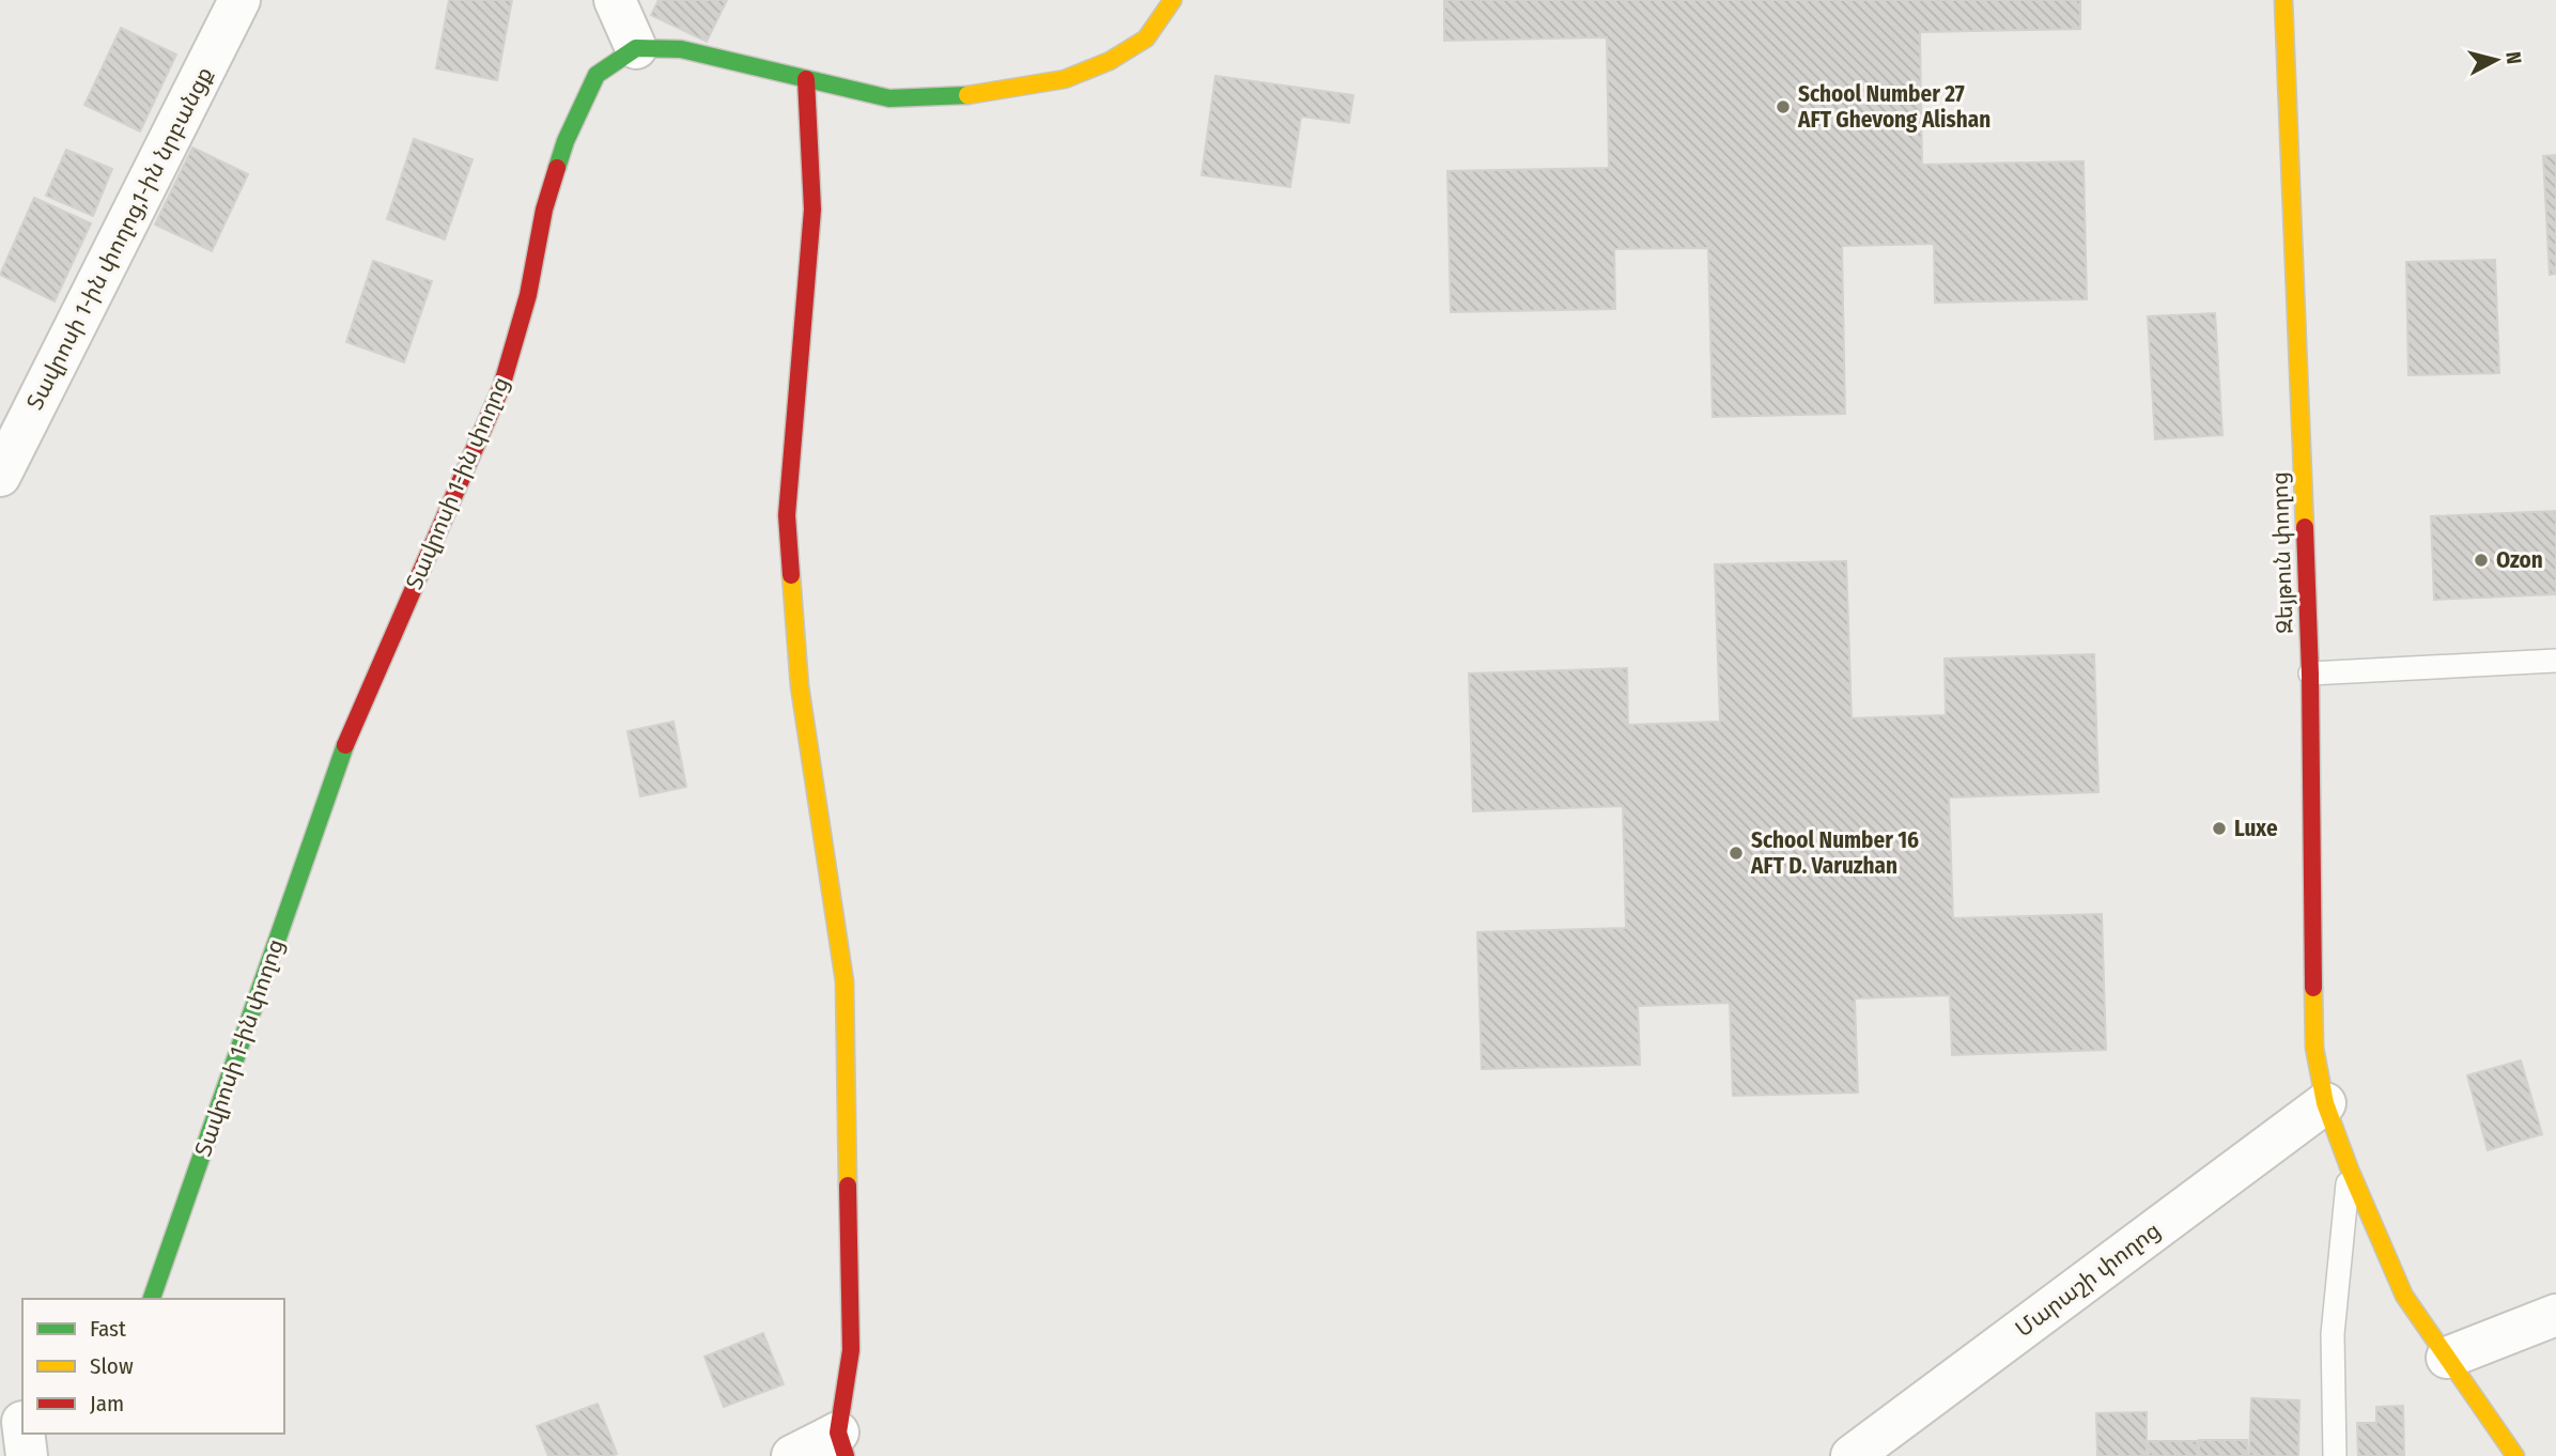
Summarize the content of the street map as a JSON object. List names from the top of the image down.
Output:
{
  "streets": {
    "street": [
      "Տավրոսի 1-ին փողոց,1-ին նրբանցք",
      "Տավրոսի 1-ին փողոց",
      "Զեյթուն փողոց",
      "Մարաշի փողոց"
    ]
  },
  "crossings": [
    ["Զեյթուն փողոց", "Մարաշի փողոց"]
  ],
  "places": [
    "School Number 27 AFT Ghevong Alishan",
    "Ozon",
    "Luxe",
    "School Number 16 AFT D. Varuzhan"
  ],
  "legend": ["Fast", "Slow", "Jam"],
  "north": "right"
}
